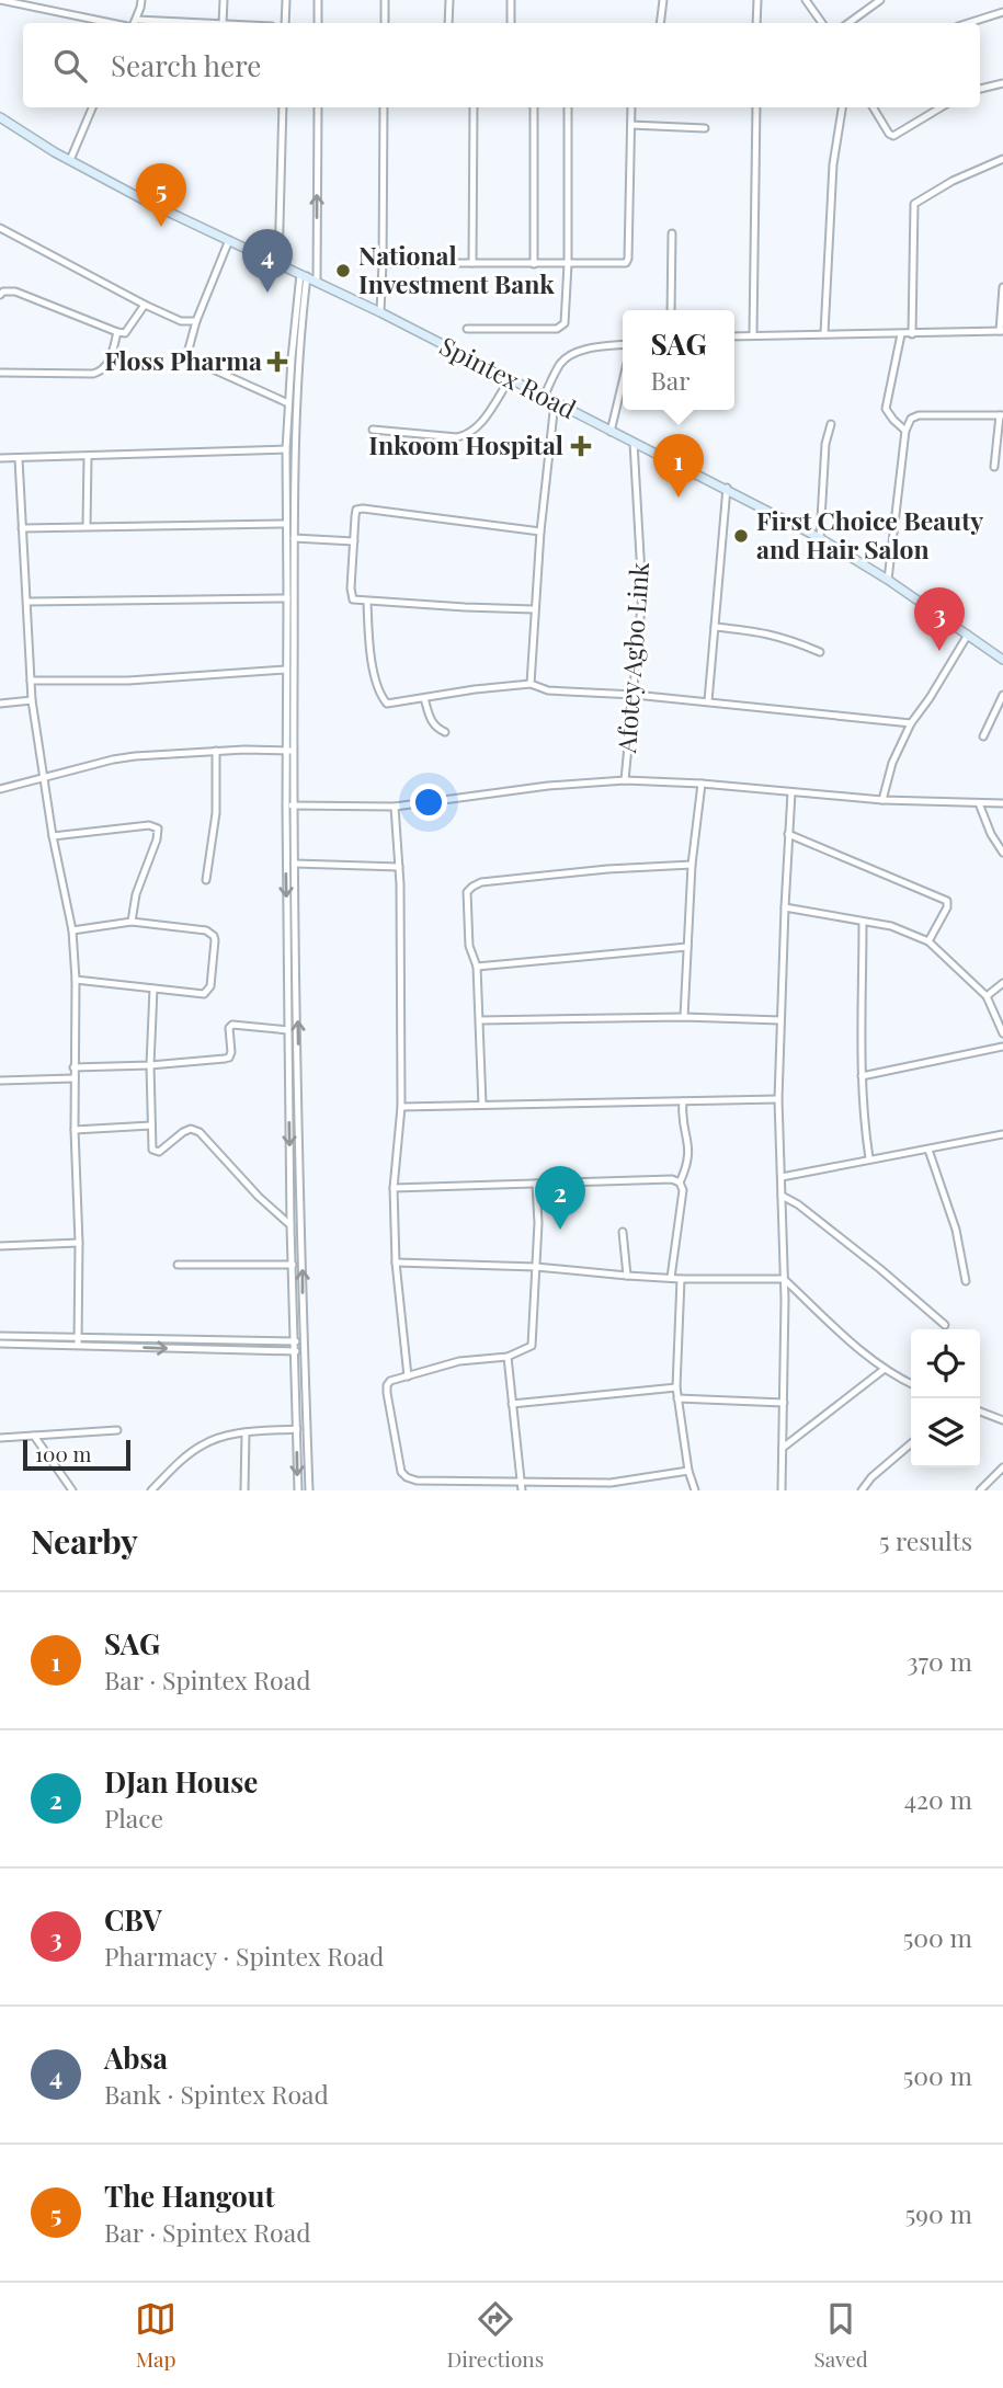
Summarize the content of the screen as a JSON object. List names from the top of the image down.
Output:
{
  "streets": {
    "main road": ["Spintex Road"],
    "street": ["Afotey Agbo Link"]
  },
  "crossings": [
    ["Spintex Road", "Afotey Agbo Link"]
  ],
  "places": {
    "other": ["National Investment Bank", "First Choice Beauty and Hair Salon"],
    "health": ["Floss Pharma", "Inkoom Hospital"]
  },
  "scale_bar": "100 m",
  "page": {
    "search": "Search here",
    "pins": [
      "5",
      "4",
      "1",
      "3",
      "2"
    ],
    "popup": ["SAG", "Bar"],
    "scale": "100 m",
    "heading": ["Nearby", "5 results"],
    "list": [
      {
        "mark": "1",
        "name": "SAG",
        "note": "Bar · Spintex Road",
        "value": "370 m"
      },
      {
        "mark": "2",
        "name": "DJan House",
        "note": "Place",
        "value": "420 m"
      },
      {
        "mark": "3",
        "name": "CBV",
        "note": "Pharmacy · Spintex Road",
        "value": "500 m"
      },
      {
        "mark": "4",
        "name": "Absa",
        "note": "Bank · Spintex Road",
        "value": "500 m"
      },
      {
        "mark": "5",
        "name": "The Hangout",
        "note": "Bar · Spintex Road",
        "value": "590 m"
      }
    ],
    "nav": ["Map", "Directions", "Saved"]
  }
}
